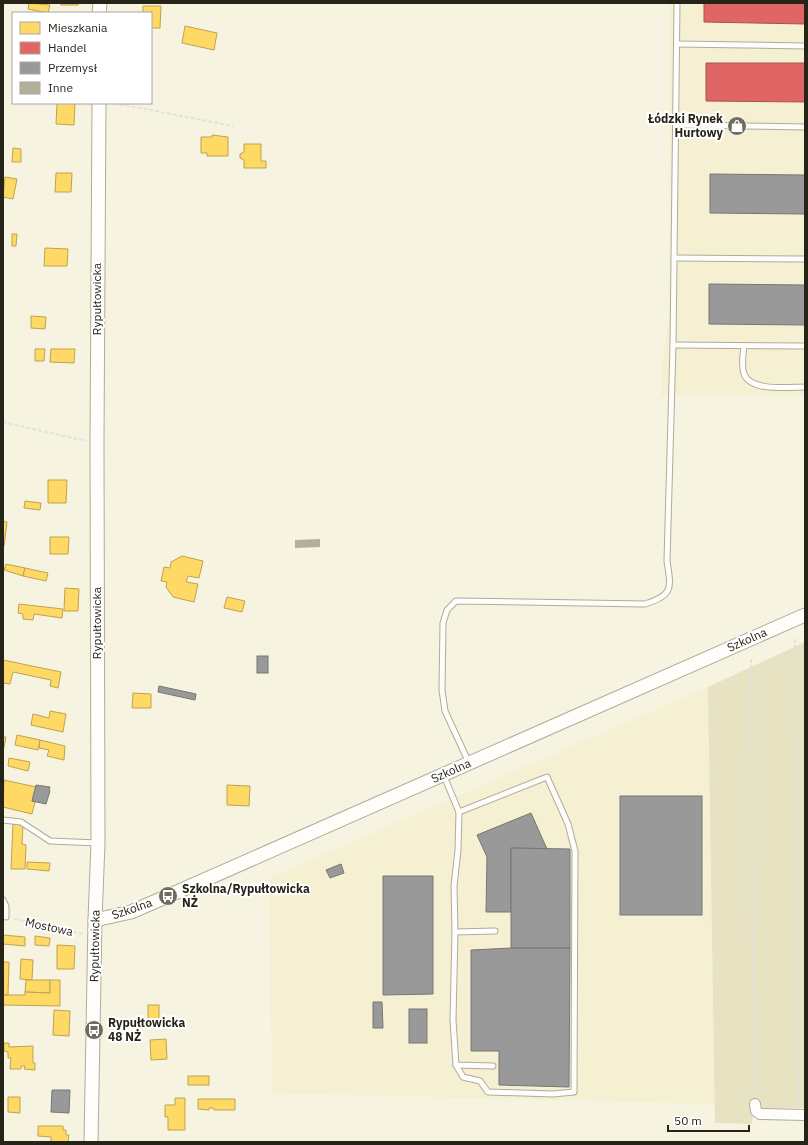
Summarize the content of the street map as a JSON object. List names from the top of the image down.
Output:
{
  "streets": {
    "street": ["Rypułtowicka", "Szkolna"],
    "path": ["Mostowa"]
  },
  "crossings": [
    ["Rypułtowicka", "Szkolna"],
    ["Rypułtowicka", "Mostowa"]
  ],
  "places": {
    "shop": ["Łódzki Rynek Hurtowy"],
    "bus stop": ["Szkolna/Rypułtowicka NŻ", "Rypułtowicka 48 NŻ"]
  },
  "legend": [
    "Mieszkania",
    "Handel",
    "Przemysł",
    "Inne"
  ],
  "scale_bar": "50 m"
}
